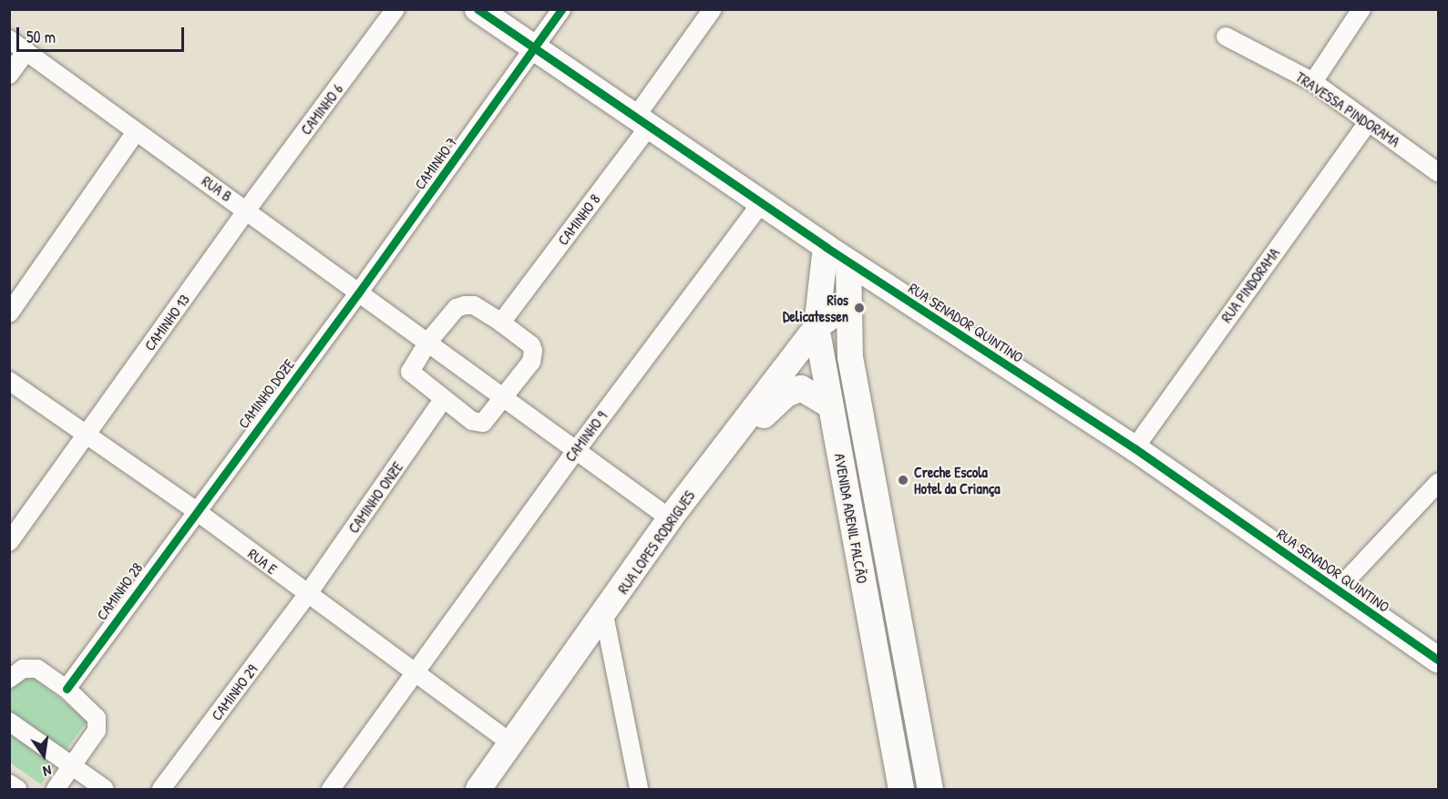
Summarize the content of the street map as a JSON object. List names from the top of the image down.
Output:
{
  "streets": {
    "street": [
      "CAMINHO 6",
      "TRAVESSA PINDORAMA",
      "CAMINHO 7",
      "RUA B",
      "CAMINHO 8",
      "RUA PINDORAMA",
      "CAMINHO 13",
      "RUA SENADOR QUINTINO",
      "CAMINHO DOZE",
      "CAMINHO 9",
      "CAMINHO ONZE",
      "AVENIDA ADENIL FALCÃO",
      "RUA LOPES RODRIGUES",
      "RUA E",
      "CAMINHO 28",
      "CAMINHO 29"
    ]
  },
  "crossings": [
    ["CAMINHO 6", "RUA B"],
    ["CAMINHO 6", "CAMINHO 13"],
    ["TRAVESSA PINDORAMA", "RUA PINDORAMA"],
    ["CAMINHO 7", "RUA B"],
    ["CAMINHO 7", "RUA SENADOR QUINTINO"],
    ["CAMINHO 7", "CAMINHO DOZE"],
    ["RUA B", "CAMINHO 13"],
    ["RUA B", "CAMINHO DOZE"],
    ["CAMINHO 8", "RUA SENADOR QUINTINO"],
    ["RUA PINDORAMA", "RUA SENADOR QUINTINO"],
    ["CAMINHO 13", "RUA E"],
    ["RUA SENADOR QUINTINO", "CAMINHO 9"],
    ["RUA SENADOR QUINTINO", "AVENIDA ADENIL FALCÃO"],
    ["CAMINHO DOZE", "RUA E"],
    ["CAMINHO DOZE", "CAMINHO 28"],
    ["CAMINHO 9", "RUA E"],
    ["CAMINHO ONZE", "RUA E"],
    ["CAMINHO ONZE", "CAMINHO 29"],
    ["AVENIDA ADENIL FALCÃO", "RUA LOPES RODRIGUES"],
    ["RUA LOPES RODRIGUES", "RUA E"],
    ["RUA E", "CAMINHO 28"],
    ["RUA E", "CAMINHO 29"]
  ],
  "places": ["Rios Delicatessen", "Creche Escola Hotel da Criança"],
  "scale_bar": "50 m",
  "north": "bottom"
}
